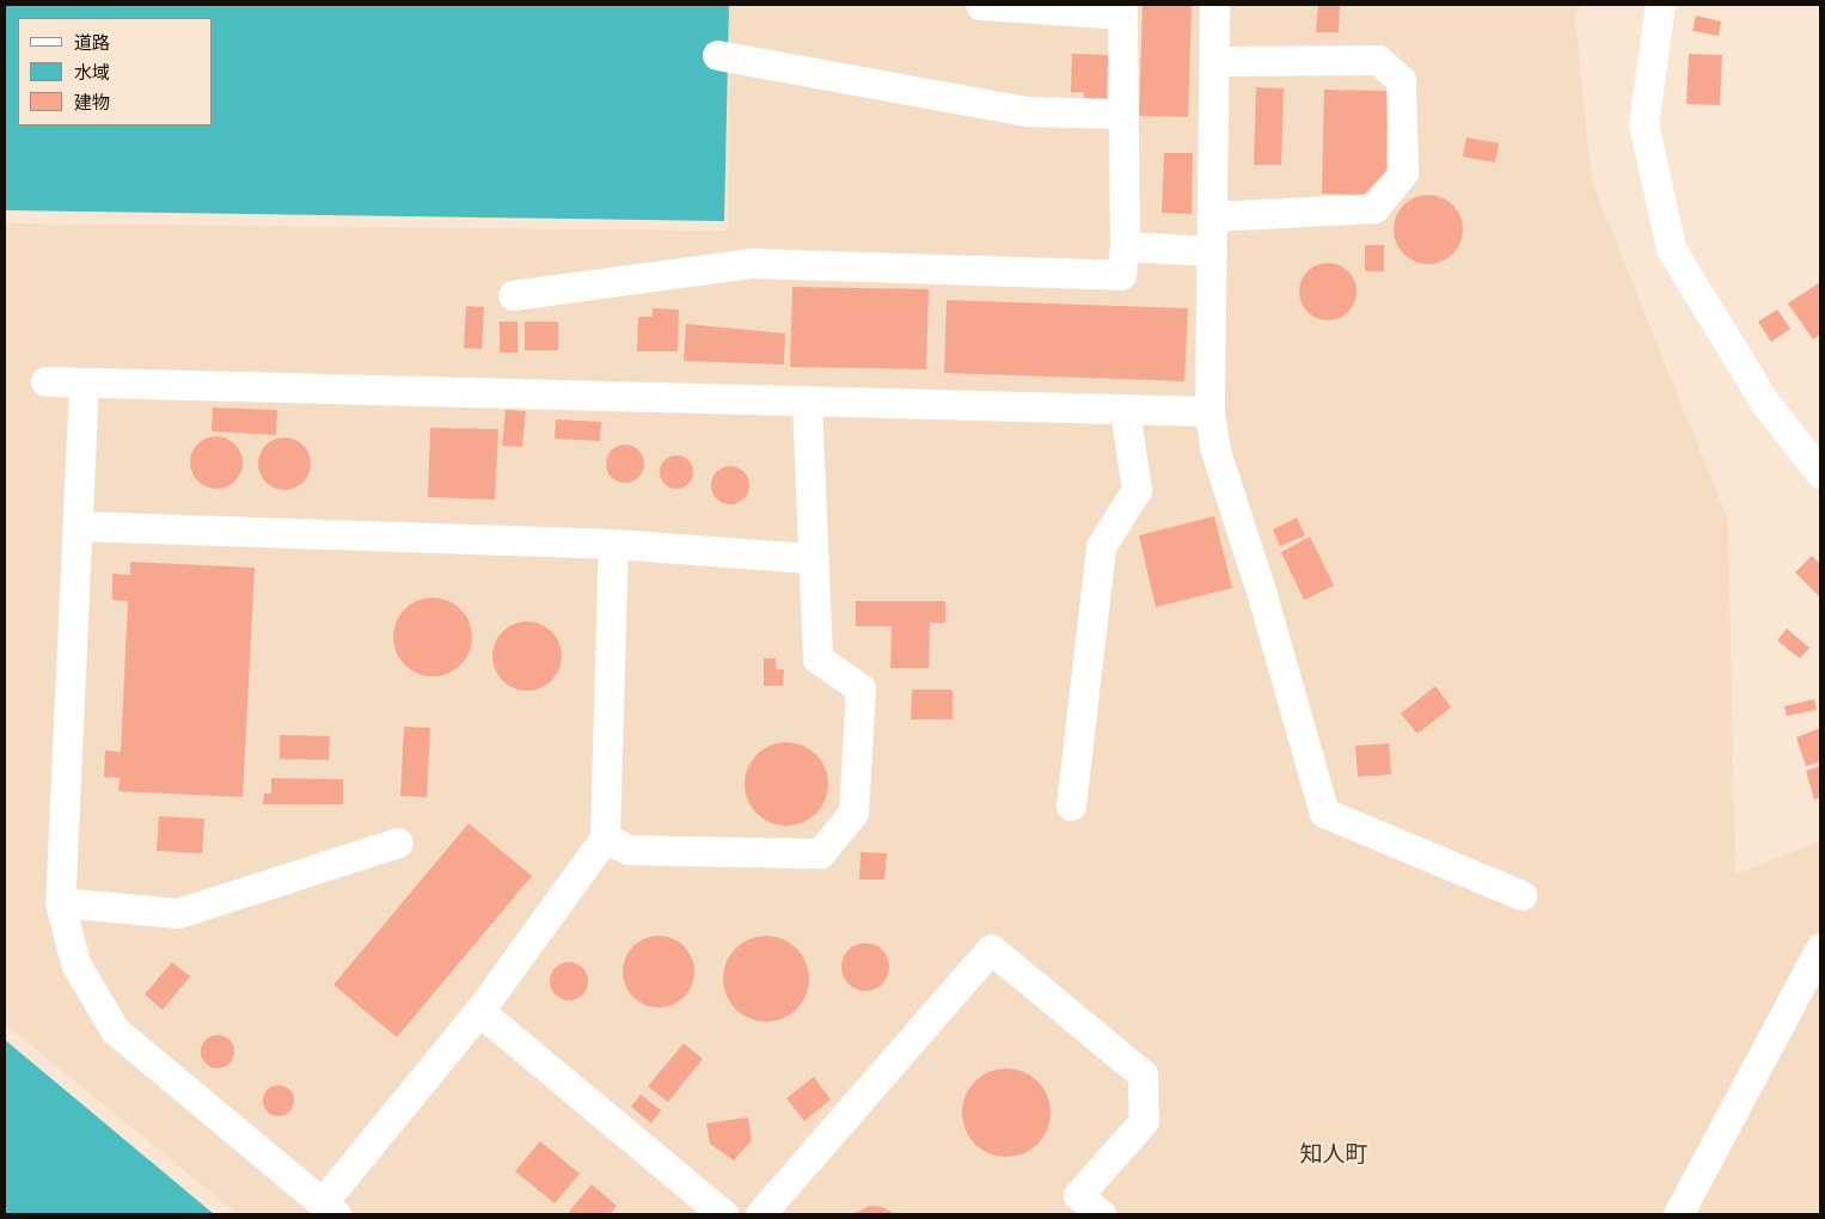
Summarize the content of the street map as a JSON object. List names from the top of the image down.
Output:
{
  "districts": ["知人町"],
  "legend": ["道路", "水域", "建物"]
}
